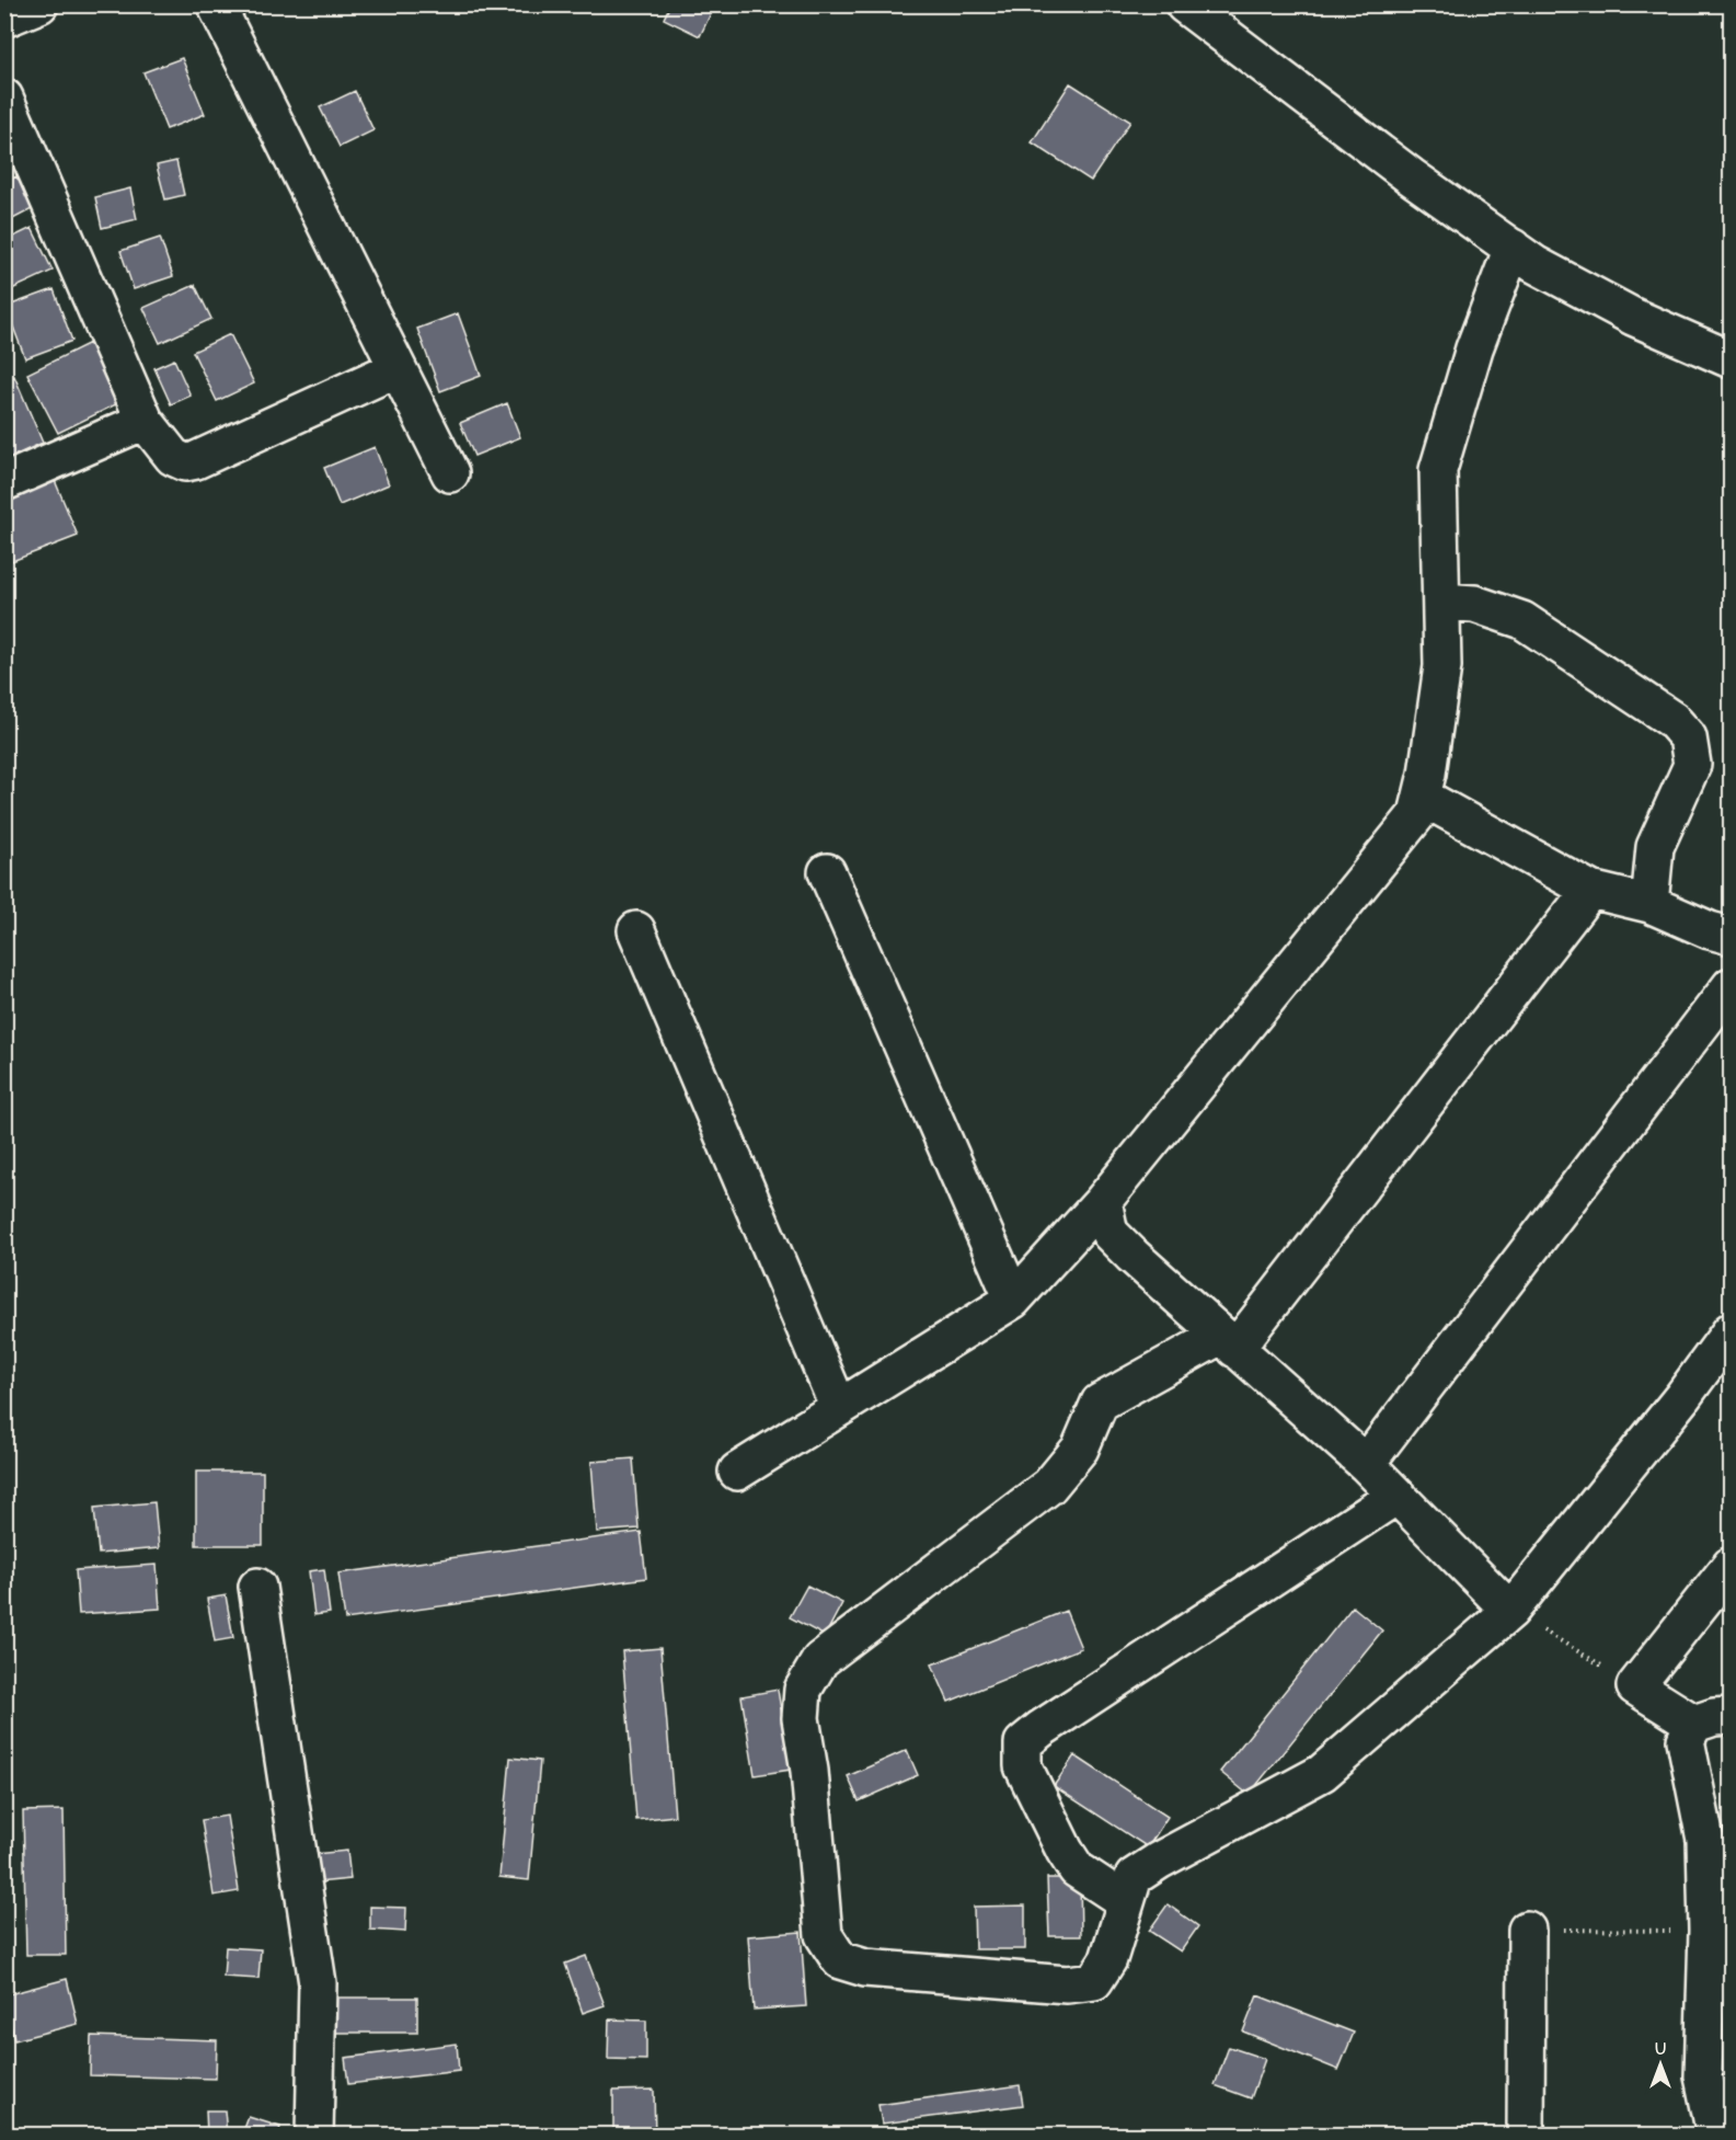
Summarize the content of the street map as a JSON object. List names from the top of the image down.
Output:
{
  "north": "top"
}
